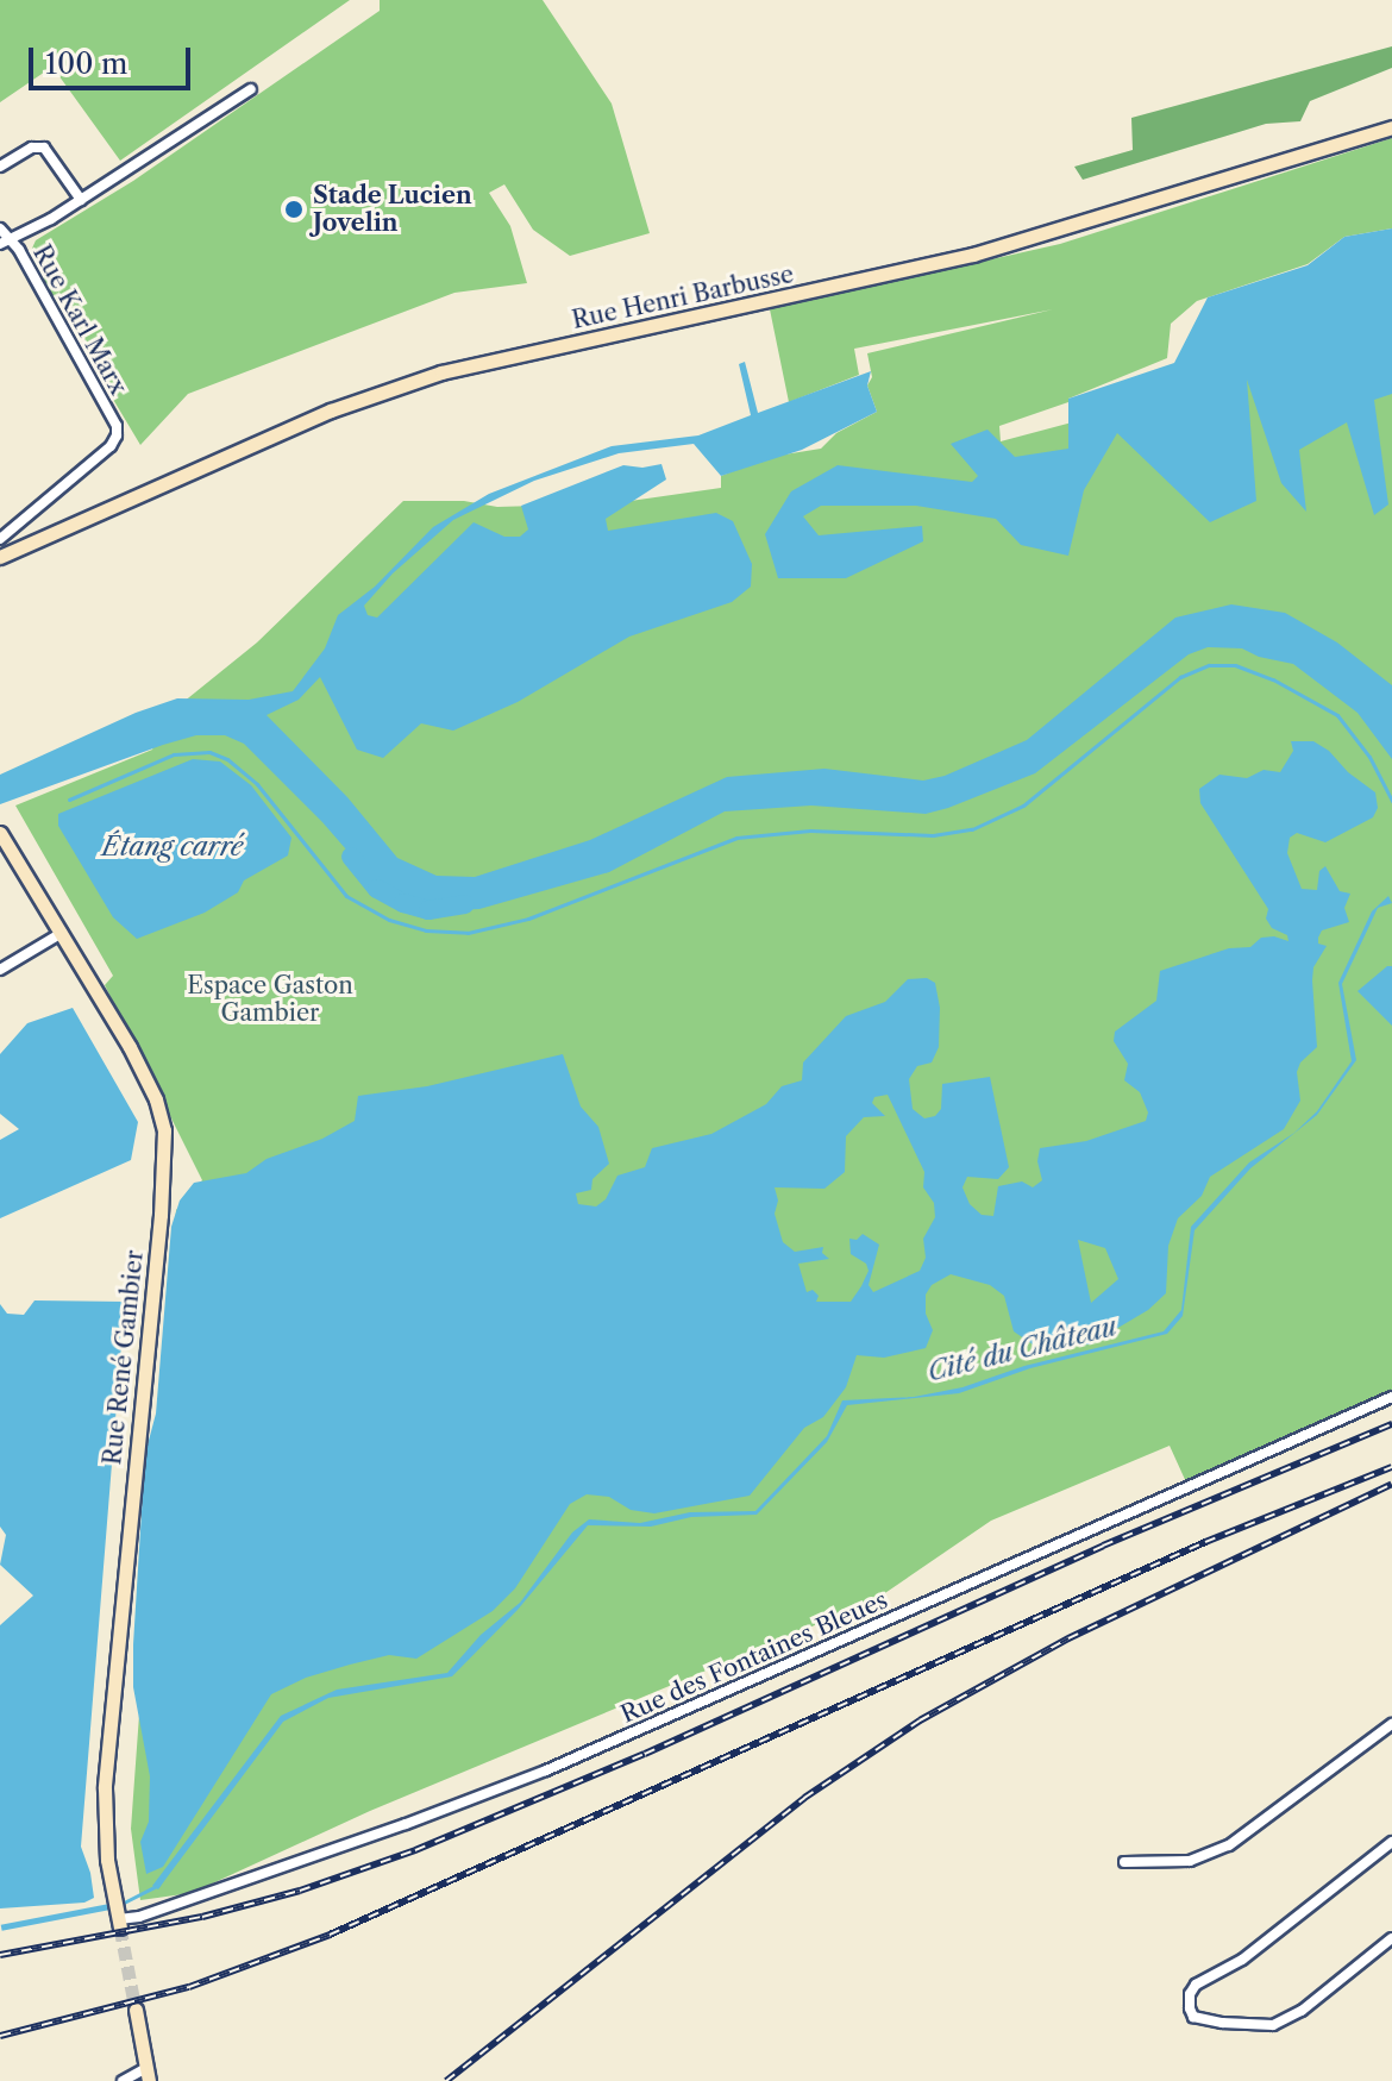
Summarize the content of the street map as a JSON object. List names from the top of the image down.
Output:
{
  "streets": {
    "street": [
      "Rue Henri Barbusse",
      "Rue Karl Marx",
      "Rue René Gambier",
      "Rue des Fontaines Bleues"
    ]
  },
  "crossings": [
    ["Rue René Gambier", "Rue des Fontaines Bleues"]
  ],
  "water": ["Étang carré", "Cité du Château"],
  "parks": ["Espace Gaston Gambier"],
  "places": ["Stade Lucien Jovelin"],
  "scale_bar": "100 m"
}
